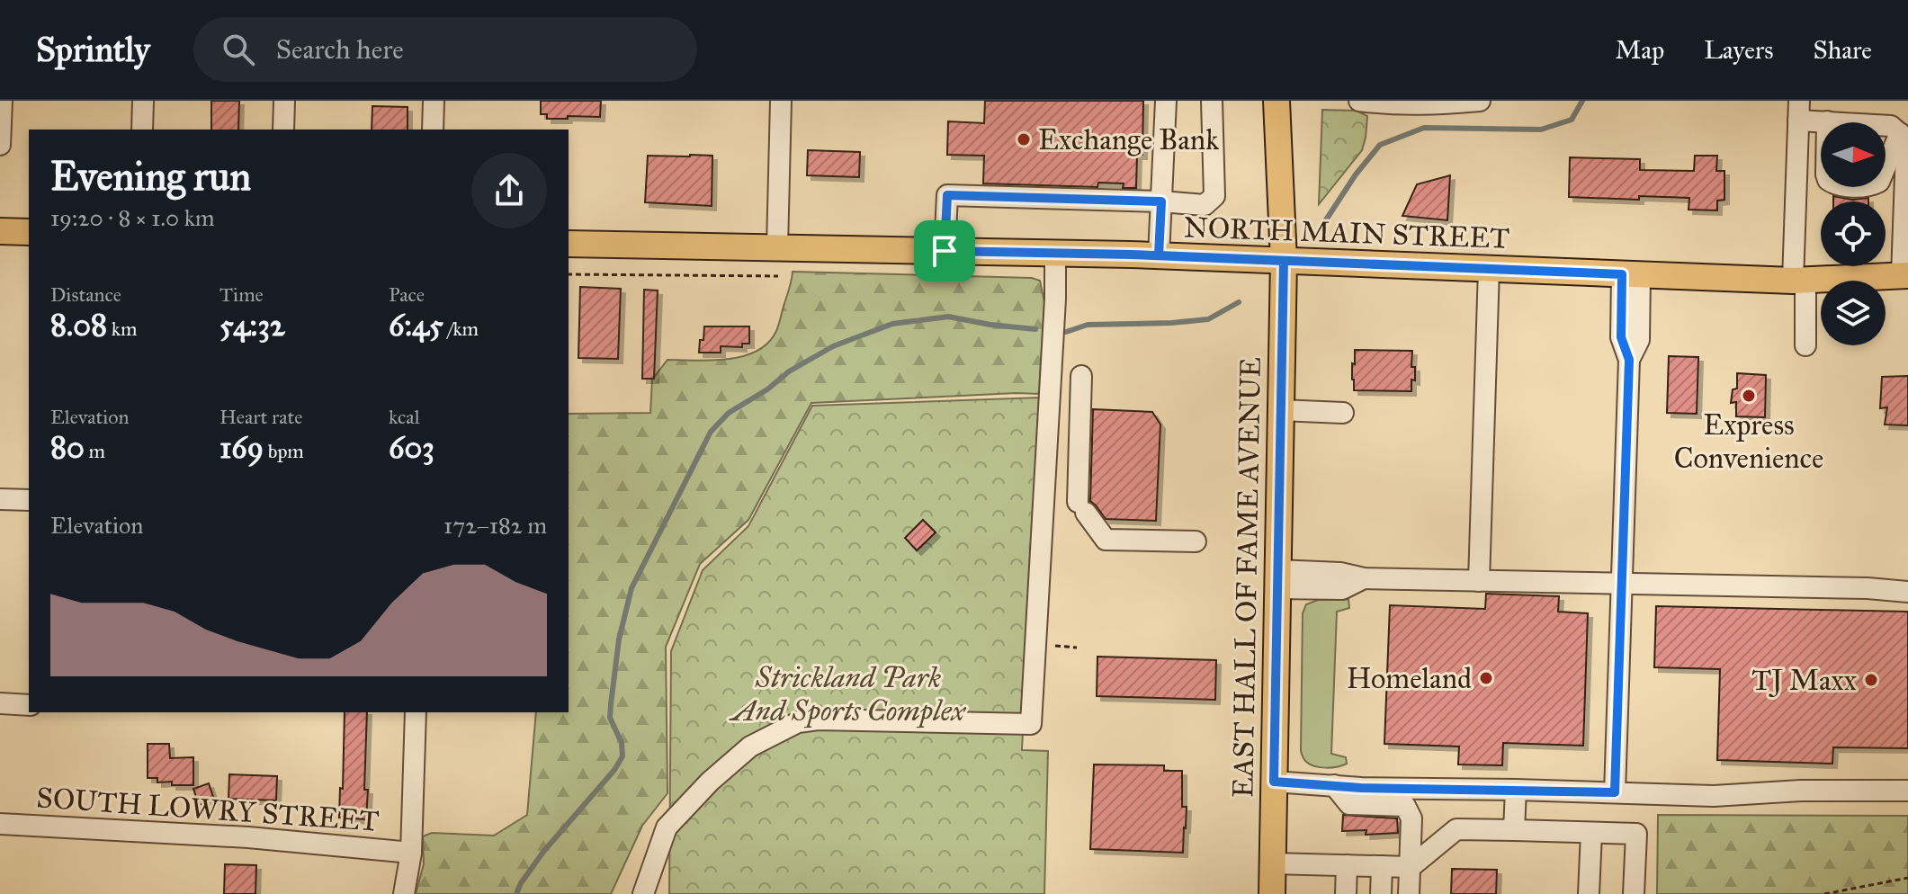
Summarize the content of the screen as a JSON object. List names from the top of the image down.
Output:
{
  "streets": {
    "main road": ["NORTH MAIN STREET", "EAST HALL OF FAME AVENUE"],
    "street": ["SOUTH LOWRY STREET"]
  },
  "crossings": [
    ["NORTH MAIN STREET", "EAST HALL OF FAME AVENUE"]
  ],
  "parks": ["Strickland Park And Sports Complex"],
  "places": [
    "Exchange Bank",
    "Express Convenience",
    "Homeland",
    "TJ Maxx"
  ],
  "north": "right",
  "page": {
    "header": "Sprintly",
    "search": "Search here",
    "nav": ["Map", "Layers", "Share"],
    "heading": ["Evening run", "19:20 · 8 × 1.0 km"],
    "stats": [
      ["Distance", "8.08 km"],
      ["Time", "54:32"],
      ["Pace", "6:45 /km"],
      ["Elevation", "80 m"],
      ["Heart rate", "169 bpm"],
      ["kcal", "603"]
    ],
    "chart": ["Elevation", "172–182 m"]
  }
}
